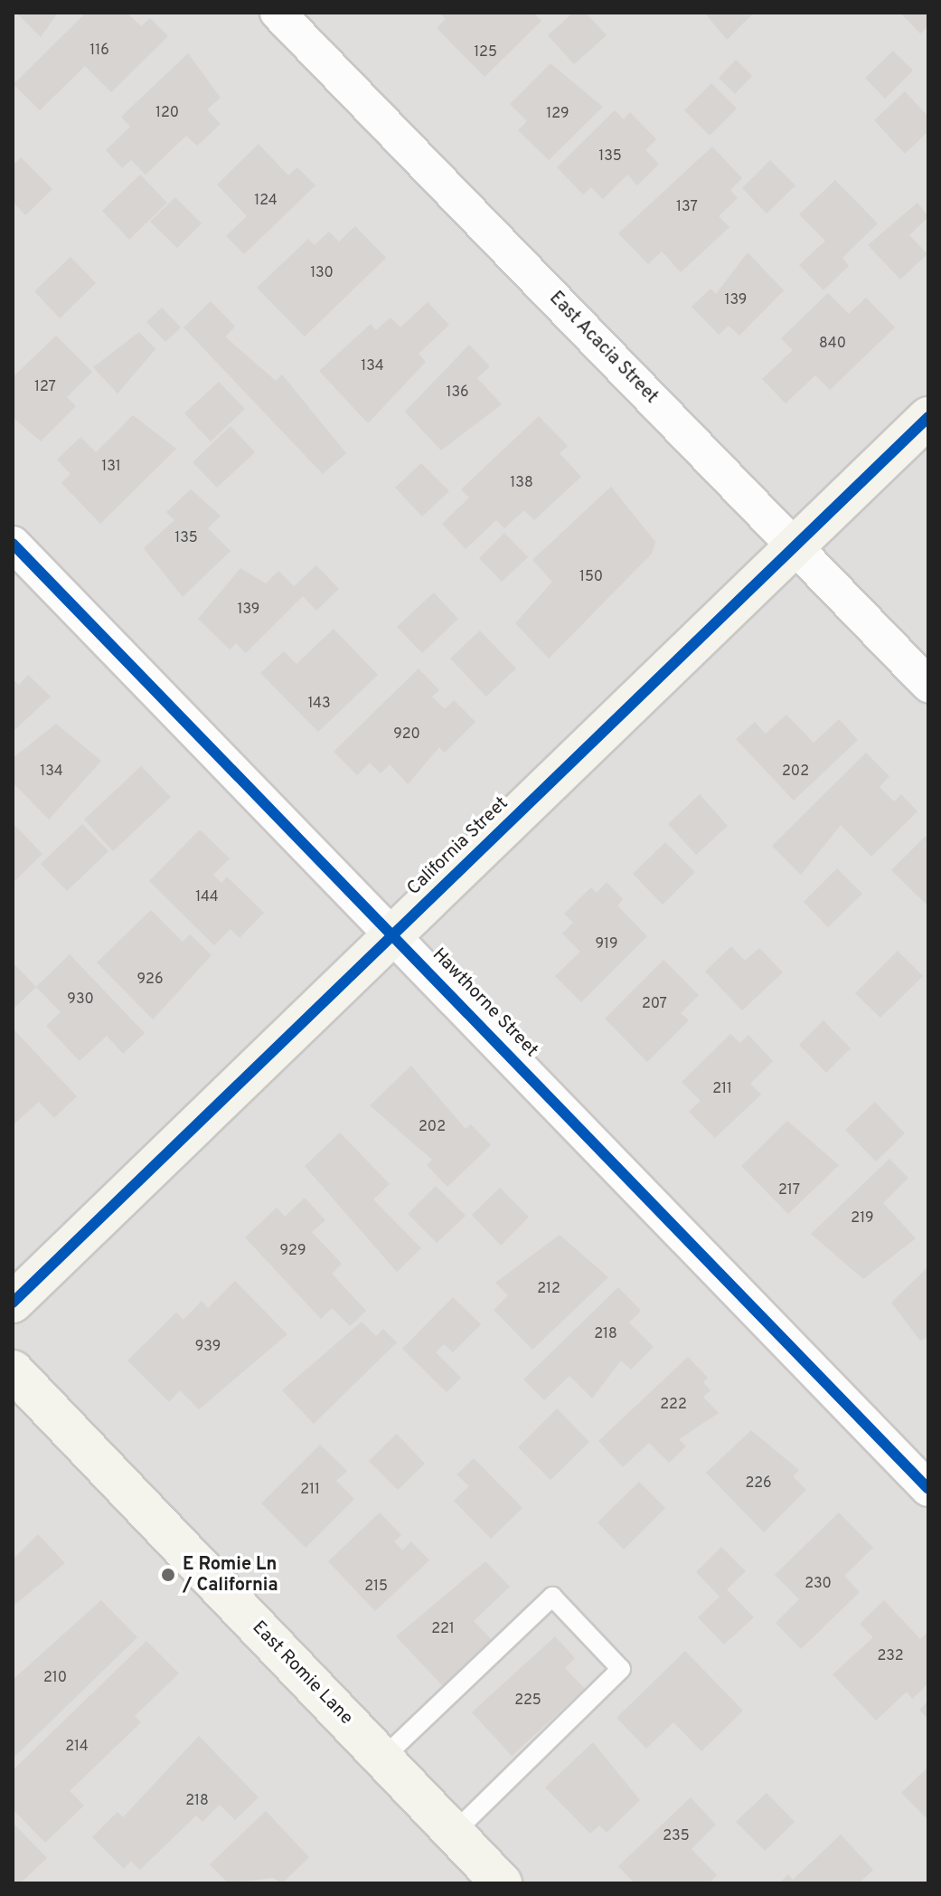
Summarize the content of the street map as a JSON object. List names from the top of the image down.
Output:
{
  "streets": {
    "street": [
      "East Acacia Street",
      "California Street",
      "Hawthorne Street",
      "East Romie Lane"
    ]
  },
  "crossings": [
    ["East Acacia Street", "California Street"],
    ["California Street", "Hawthorne Street"]
  ],
  "places": ["E Romie Ln / California"],
  "house_numbers": [
    "116",
    "125",
    "120",
    "129",
    "135",
    "124",
    "137",
    "130",
    "139",
    "840",
    "134",
    "127",
    "136",
    "131",
    "138",
    "135",
    "150",
    "139",
    "143",
    "920",
    "134",
    "202",
    "144",
    "919",
    "926",
    "930",
    "207",
    "211",
    "202",
    "217",
    "219",
    "929",
    "212",
    "218",
    "939",
    "222",
    "226",
    "211",
    "230",
    "215",
    "221",
    "232",
    "210",
    "225",
    "214",
    "218",
    "235"
  ]
}
